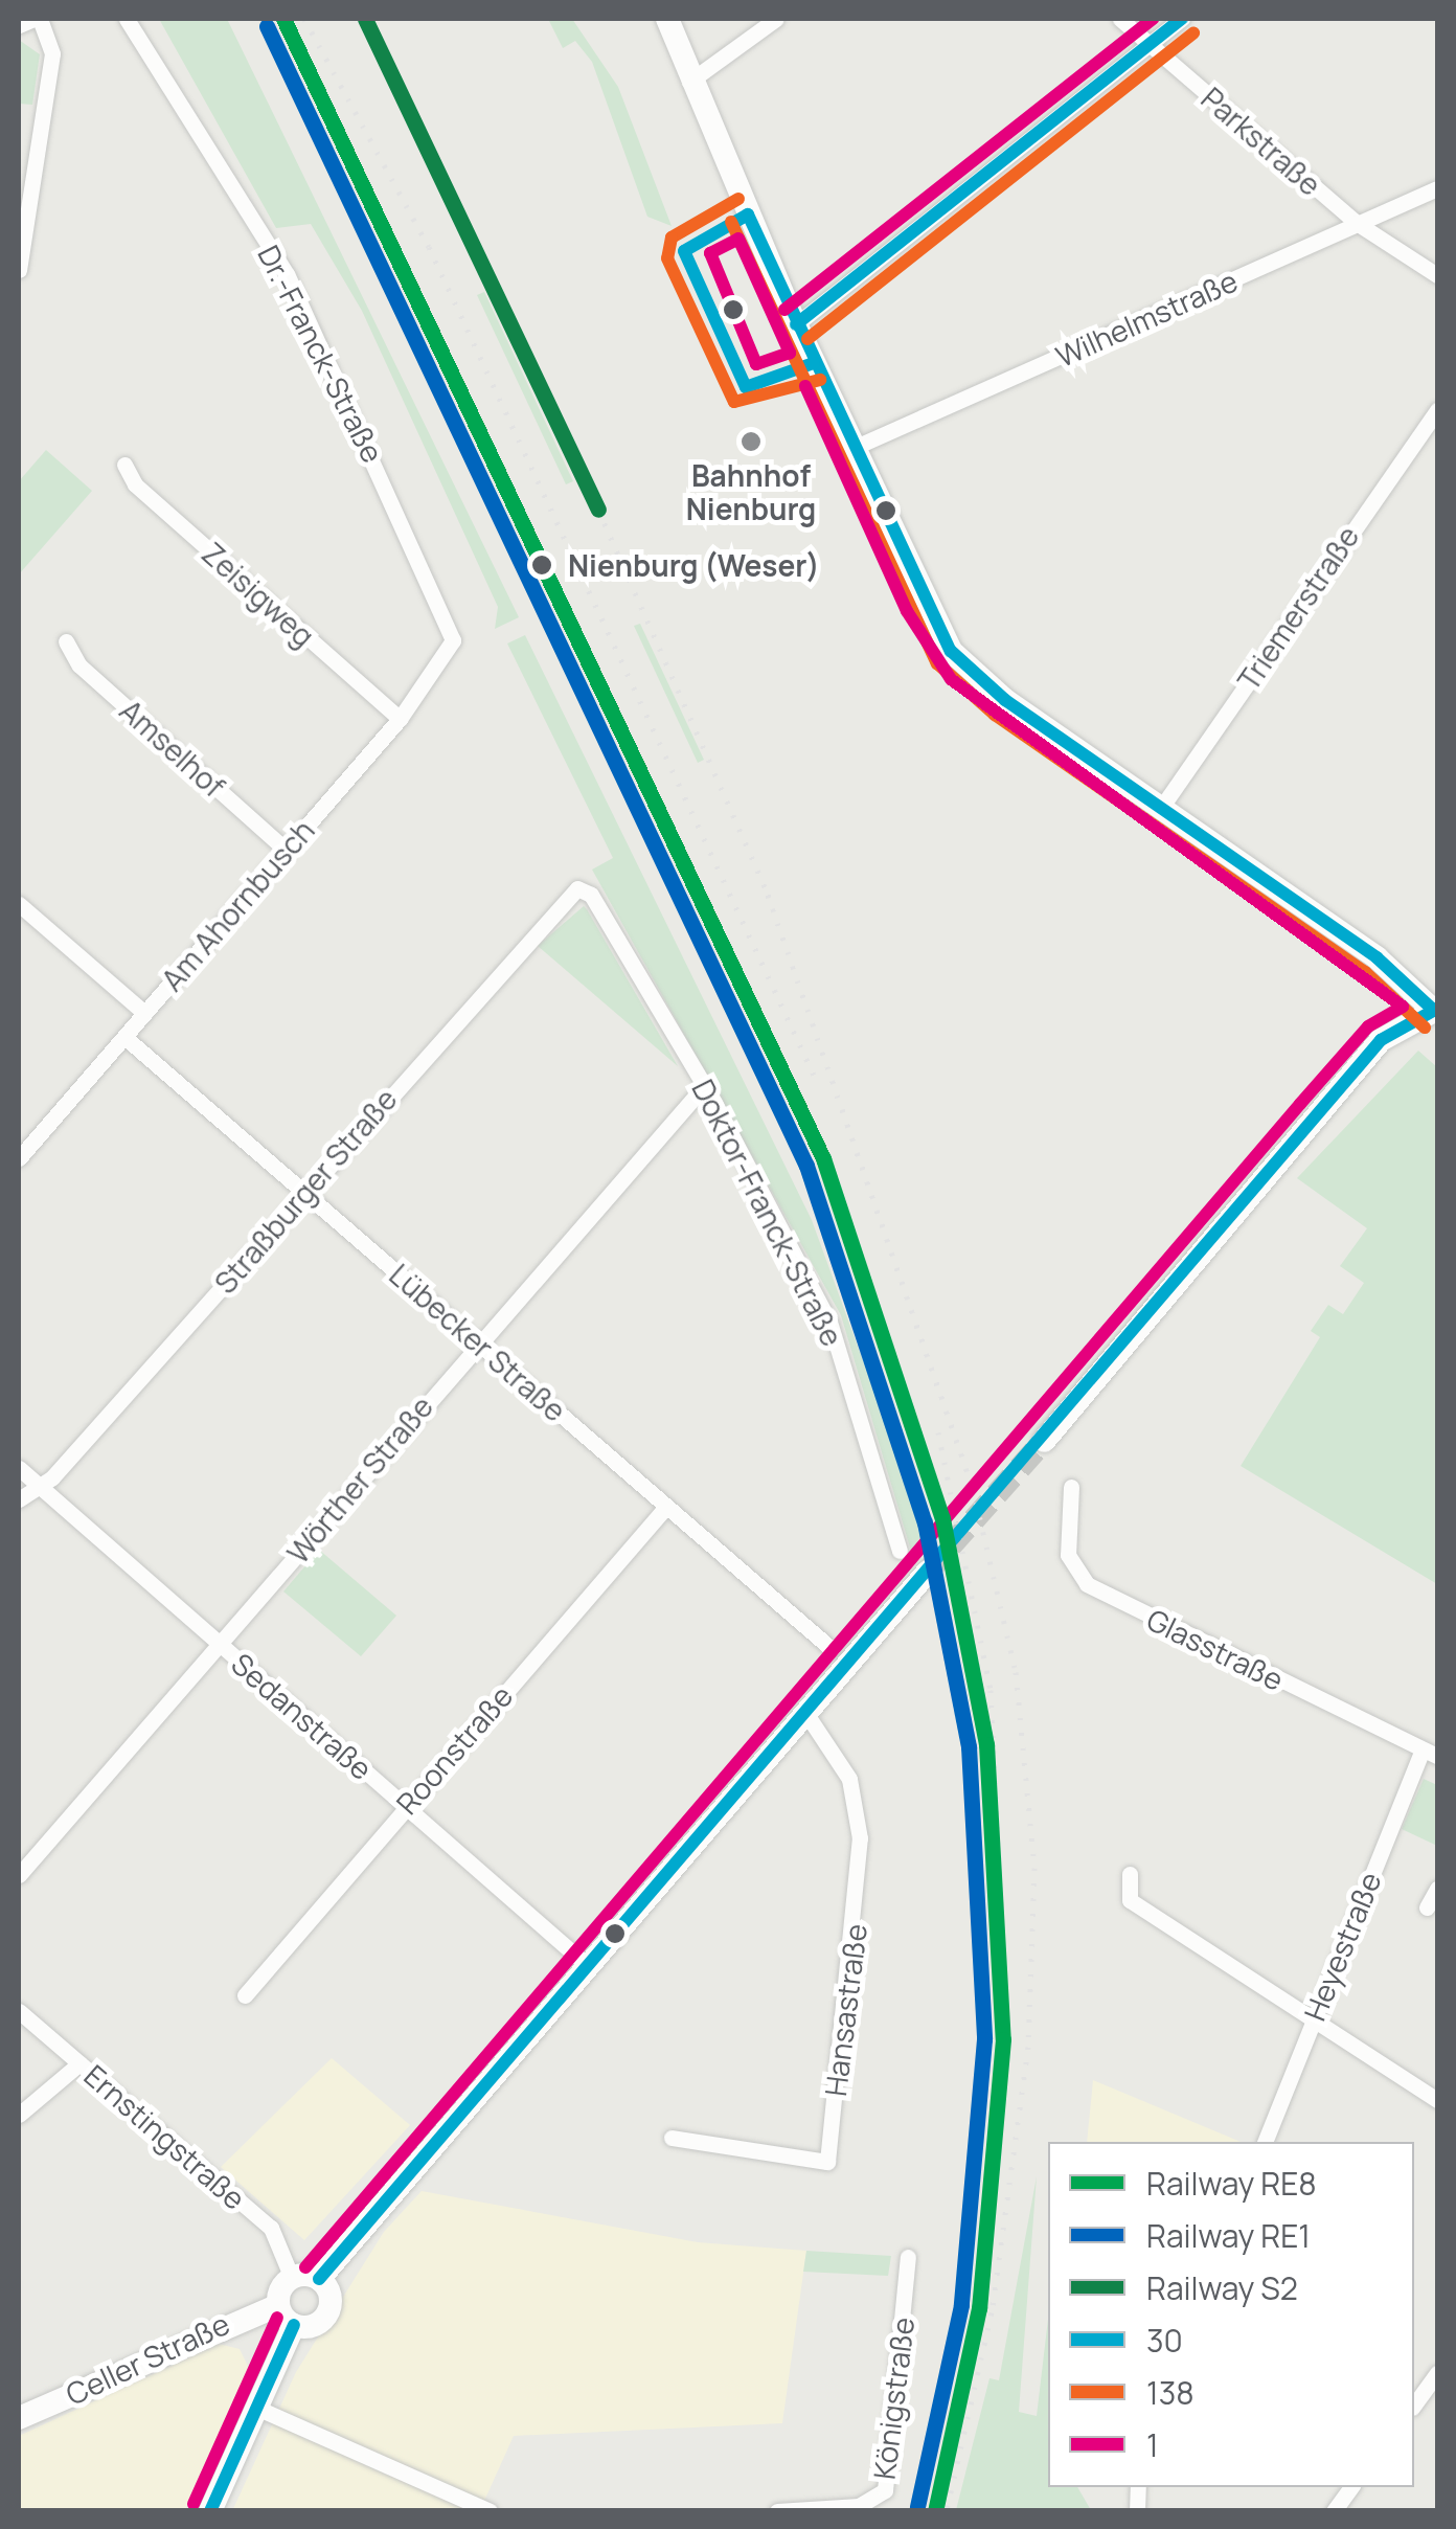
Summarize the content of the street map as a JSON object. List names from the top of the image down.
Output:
{
  "streets": {
    "main road": ["Celler Straße"],
    "street": [
      "Parkstraße",
      "Wilhelmstraße",
      "Dr.-Franck-Straße",
      "Zeisigweg",
      "Triemerstraße",
      "Amselhof",
      "Am Ahornbusch",
      "Straßburger Straße",
      "Doktor-Franck-Straße",
      "Lübecker Straße",
      "Wörther Straße",
      "Glasstraße",
      "Sedanstraße",
      "Roonstraße",
      "Heyestraße",
      "Hansastraße",
      "Ernstingstraße",
      "Königstraße"
    ]
  },
  "crossings": [
    ["Parkstraße", "Wilhelmstraße"],
    ["Dr.-Franck-Straße", "Am Ahornbusch"],
    ["Zeisigweg", "Am Ahornbusch"],
    ["Amselhof", "Am Ahornbusch"],
    ["Am Ahornbusch", "Lübecker Straße"],
    ["Straßburger Straße", "Doktor-Franck-Straße"],
    ["Straßburger Straße", "Lübecker Straße"],
    ["Straßburger Straße", "Sedanstraße"],
    ["Doktor-Franck-Straße", "Wörther Straße"],
    ["Lübecker Straße", "Wörther Straße"],
    ["Lübecker Straße", "Roonstraße"],
    ["Wörther Straße", "Sedanstraße"],
    ["Glasstraße", "Heyestraße"],
    ["Sedanstraße", "Roonstraße"],
    ["Ernstingstraße", "Celler Straße"]
  ],
  "places": ["Bahnhof Nienburg", "Nienburg (Weser)"],
  "lines": [
    "rail line RE8",
    "rail line S2",
    "transit line 30",
    "transit line 1",
    "rail line RE1",
    "transit line 138"
  ],
  "legend": [
    "Railway RE8",
    "Railway RE1",
    "Railway S2",
    "30",
    "138",
    "1"
  ]
}
